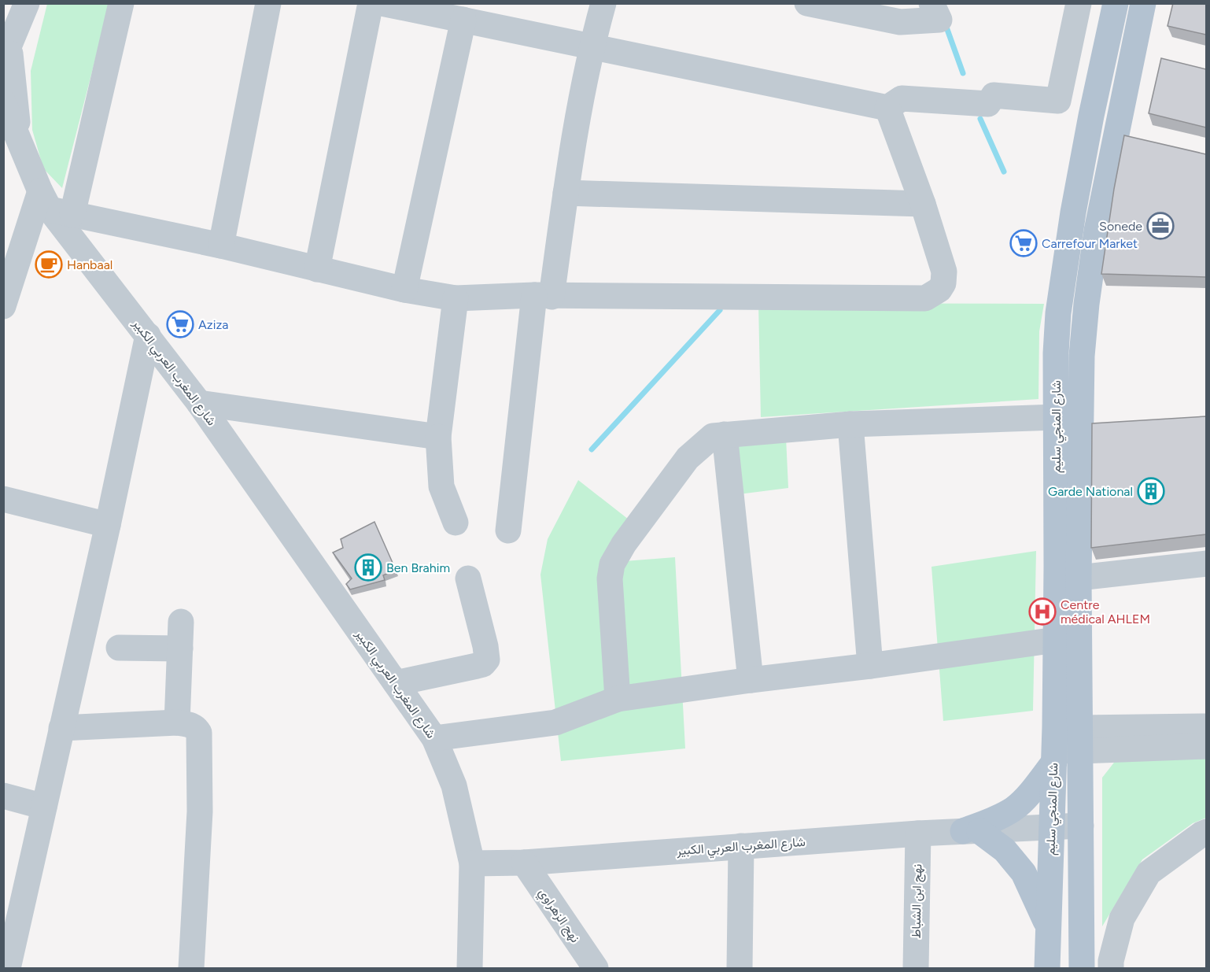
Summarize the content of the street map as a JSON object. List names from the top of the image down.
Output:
{
  "streets": {
    "main road": ["شارع المنجي سليم"],
    "street": ["شارع المغرب العربي الكبير", "نهج ابن الشباط", "نهج الزهراوي"]
  },
  "crossings": [
    ["شارع المغرب العربي الكبير", "شارع المنجي سليم"],
    ["شارع المغرب العربي الكبير", "نهج ابن الشباط"],
    ["شارع المغرب العربي الكبير", "نهج الزهراوي"]
  ],
  "places": {
    "office": ["Sonede"],
    "supermarket": ["Carrefour Market", "Aziza"],
    "cafe": ["Hanbaal"],
    "building": ["Garde National", "Ben Brahim"],
    "hospital": ["Centre médical AHLEM"]
  }
}
